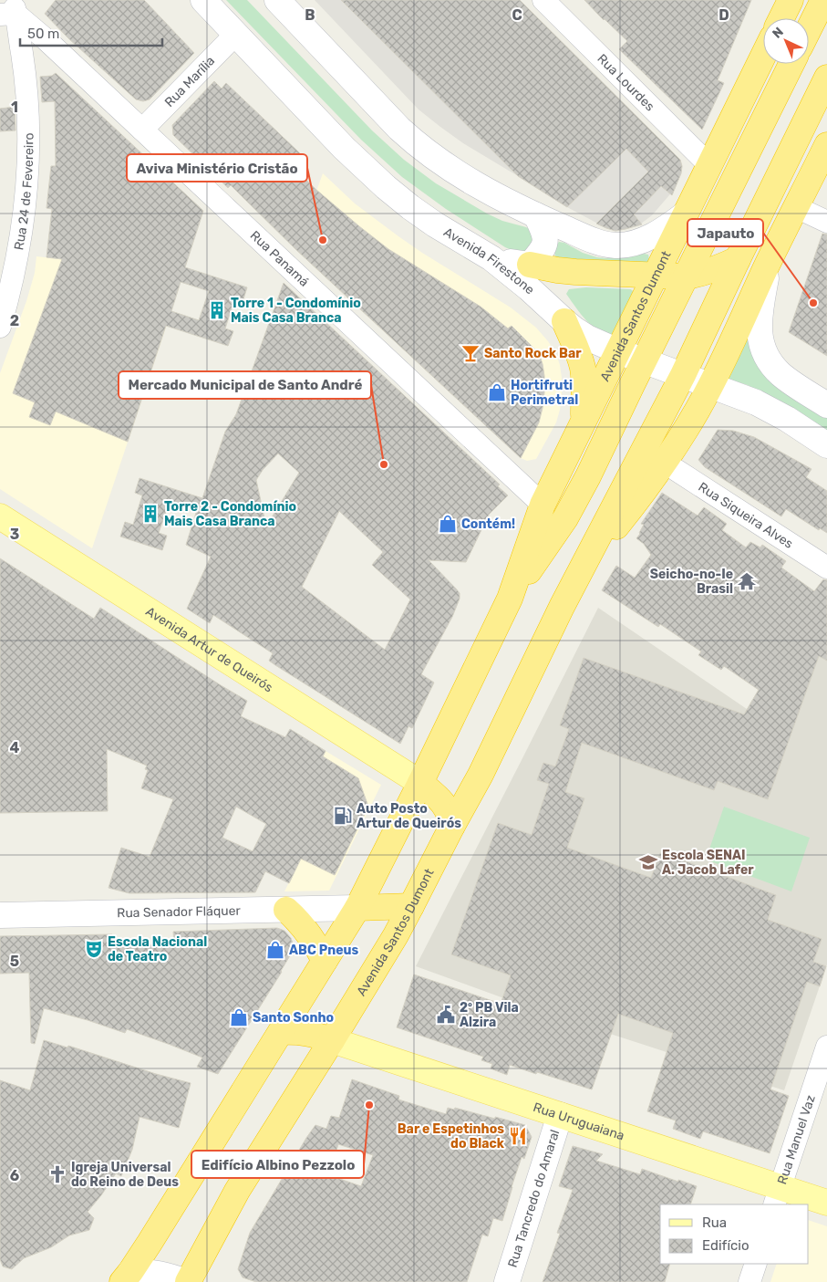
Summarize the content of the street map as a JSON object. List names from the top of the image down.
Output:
{
  "streets": {
    "highway": ["Avenida Santos Dumont"],
    "main road": [
      "Avenida Firestone",
      "Avenida Artur de Queirós",
      "Rua Senador Fláquer",
      "Rua Uruguaiana",
      "Rua Tancredo do Amaral"
    ],
    "street": [
      "Rua Marília",
      "Rua Lourdes",
      "Rua 24 de Fevereiro",
      "Rua Panamá",
      "Rua Siqueira Alves",
      "Rua Manuel Vaz"
    ]
  },
  "crossings": [
    ["Rua Marília", "Rua Panamá"],
    ["Rua Marília", "Avenida Firestone"],
    ["Rua Lourdes", "Avenida Santos Dumont"],
    ["Rua 24 de Fevereiro", "Rua Panamá"],
    ["Rua Panamá", "Avenida Santos Dumont"],
    ["Avenida Firestone", "Avenida Santos Dumont"],
    ["Avenida Santos Dumont", "Rua Siqueira Alves"],
    ["Avenida Santos Dumont", "Avenida Artur de Queirós"],
    ["Avenida Santos Dumont", "Rua Senador Fláquer"],
    ["Avenida Santos Dumont", "Rua Uruguaiana"],
    ["Rua Uruguaiana", "Rua Manuel Vaz"],
    ["Rua Uruguaiana", "Rua Tancredo do Amaral"]
  ],
  "places": {
    "other": [
      "Aviva Ministério Cristão",
      "Japauto",
      "Mercado Municipal de Santo André",
      "Edifício Albino Pezzolo"
    ],
    "building": ["Torre 1 - Condomínio Mais Casa Branca", "Torre 2 - Condomínio Mais Casa Branca"],
    "bar": ["Santo Rock Bar"],
    "shop": [
      "Hortifruti Perimetral",
      "Contém!",
      "ABC Pneus",
      "Santo Sonho"
    ],
    "temple": ["Seicho-no-Ie Brasil"],
    "fuel station": ["Auto Posto Artur de Queirós"],
    "school or university": ["Escola SENAI A. Jacob Lafer"],
    "theatre": ["Escola Nacional de Teatro"],
    "public building": ["2º PB Vila Alzira"],
    "restaurant": ["Bar e Espetinhos do Black"],
    "church": ["Igreja Universal do Reino de Deus"]
  },
  "legend": ["Rua", "Edifício"],
  "scale_bar": "50 m",
  "north": "top left",
  "grid": {
    "columns": ["B", "C", "D"],
    "rows": [
      "1",
      "2",
      "3",
      "4",
      "5",
      "6"
    ]
  }
}
